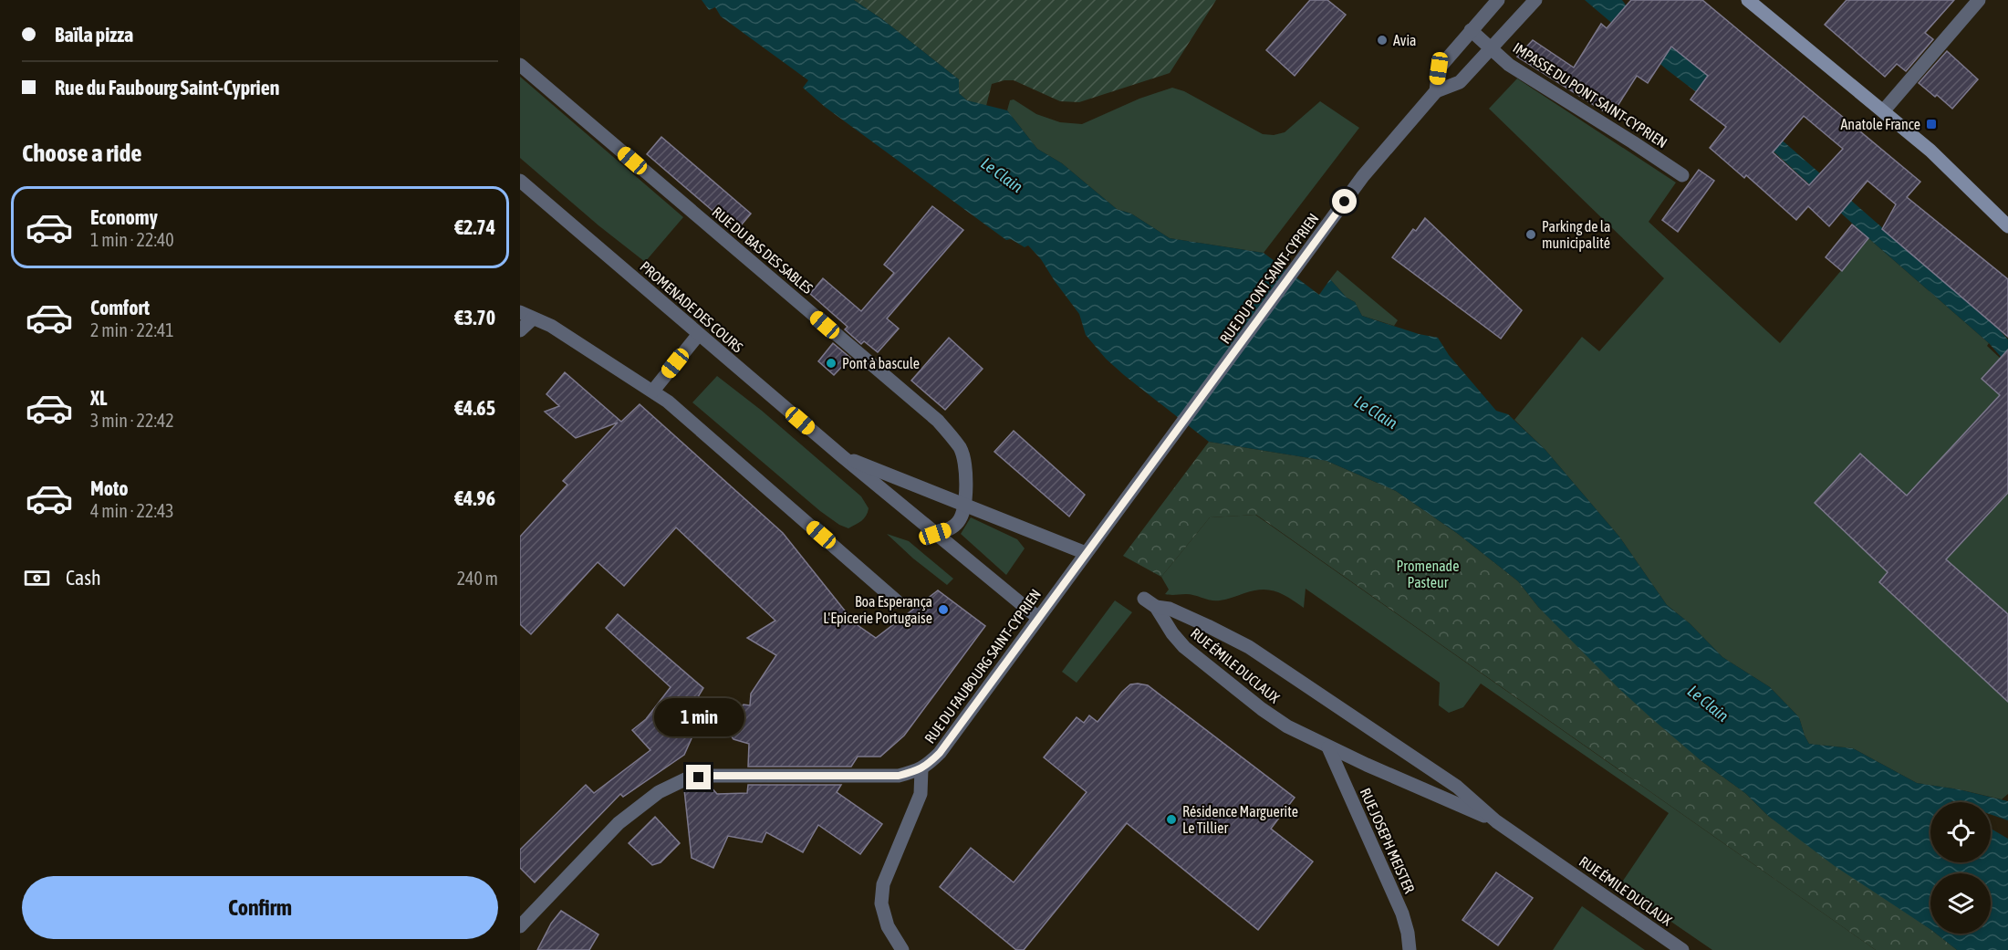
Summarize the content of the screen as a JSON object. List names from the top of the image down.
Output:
{
  "streets": {
    "street": [
      "IMPASSE DU PONT SAINT-CYPRIEN",
      "RUE DU BAS DES SABLES",
      "RUE DU PONT SAINT-CYPRIEN",
      "PROMENADE DES COURS",
      "RUE ÉMILE DUCLAUX",
      "RUE DU FAUBOURG SAINT-CYPRIEN",
      "RUE JOSEPH MEISTER"
    ]
  },
  "crossings": [
    ["IMPASSE DU PONT SAINT-CYPRIEN", "RUE DU PONT SAINT-CYPRIEN"],
    ["RUE DU BAS DES SABLES", "PROMENADE DES COURS"],
    ["RUE DU PONT SAINT-CYPRIEN", "PROMENADE DES COURS"],
    ["RUE DU PONT SAINT-CYPRIEN", "RUE DU FAUBOURG SAINT-CYPRIEN"],
    ["PROMENADE DES COURS", "RUE DU FAUBOURG SAINT-CYPRIEN"],
    ["RUE ÉMILE DUCLAUX", "RUE JOSEPH MEISTER"]
  ],
  "water": ["Le Clain"],
  "parks": ["Promenade Pasteur"],
  "places": {
    "other": [
      "Avia",
      "Parking de la municipalité",
      "Pont à bascule",
      "Boa Esperança L'Epicerie Portugaise",
      "Résidence Marguerite Le Tillier"
    ],
    "transit": ["Anatole France"]
  },
  "page": {
    "banner": ["Baïla pizza", "Rue du Faubourg Saint-Cyprien"],
    "heading": "Choose a ride",
    "list": [
      {
        "name": "Economy",
        "note": "1 min · 22:40",
        "value": "€2.74"
      },
      {
        "name": "Comfort",
        "note": "2 min · 22:41",
        "value": "€3.70"
      },
      {
        "name": "XL",
        "note": "3 min · 22:42",
        "value": "€4.65"
      },
      {
        "name": "Moto",
        "note": "4 min · 22:43",
        "value": "€4.96"
      }
    ],
    "pay": ["Cash", "240 m"],
    "bubble": "1 min",
    "buttons": "Confirm"
  }
}
